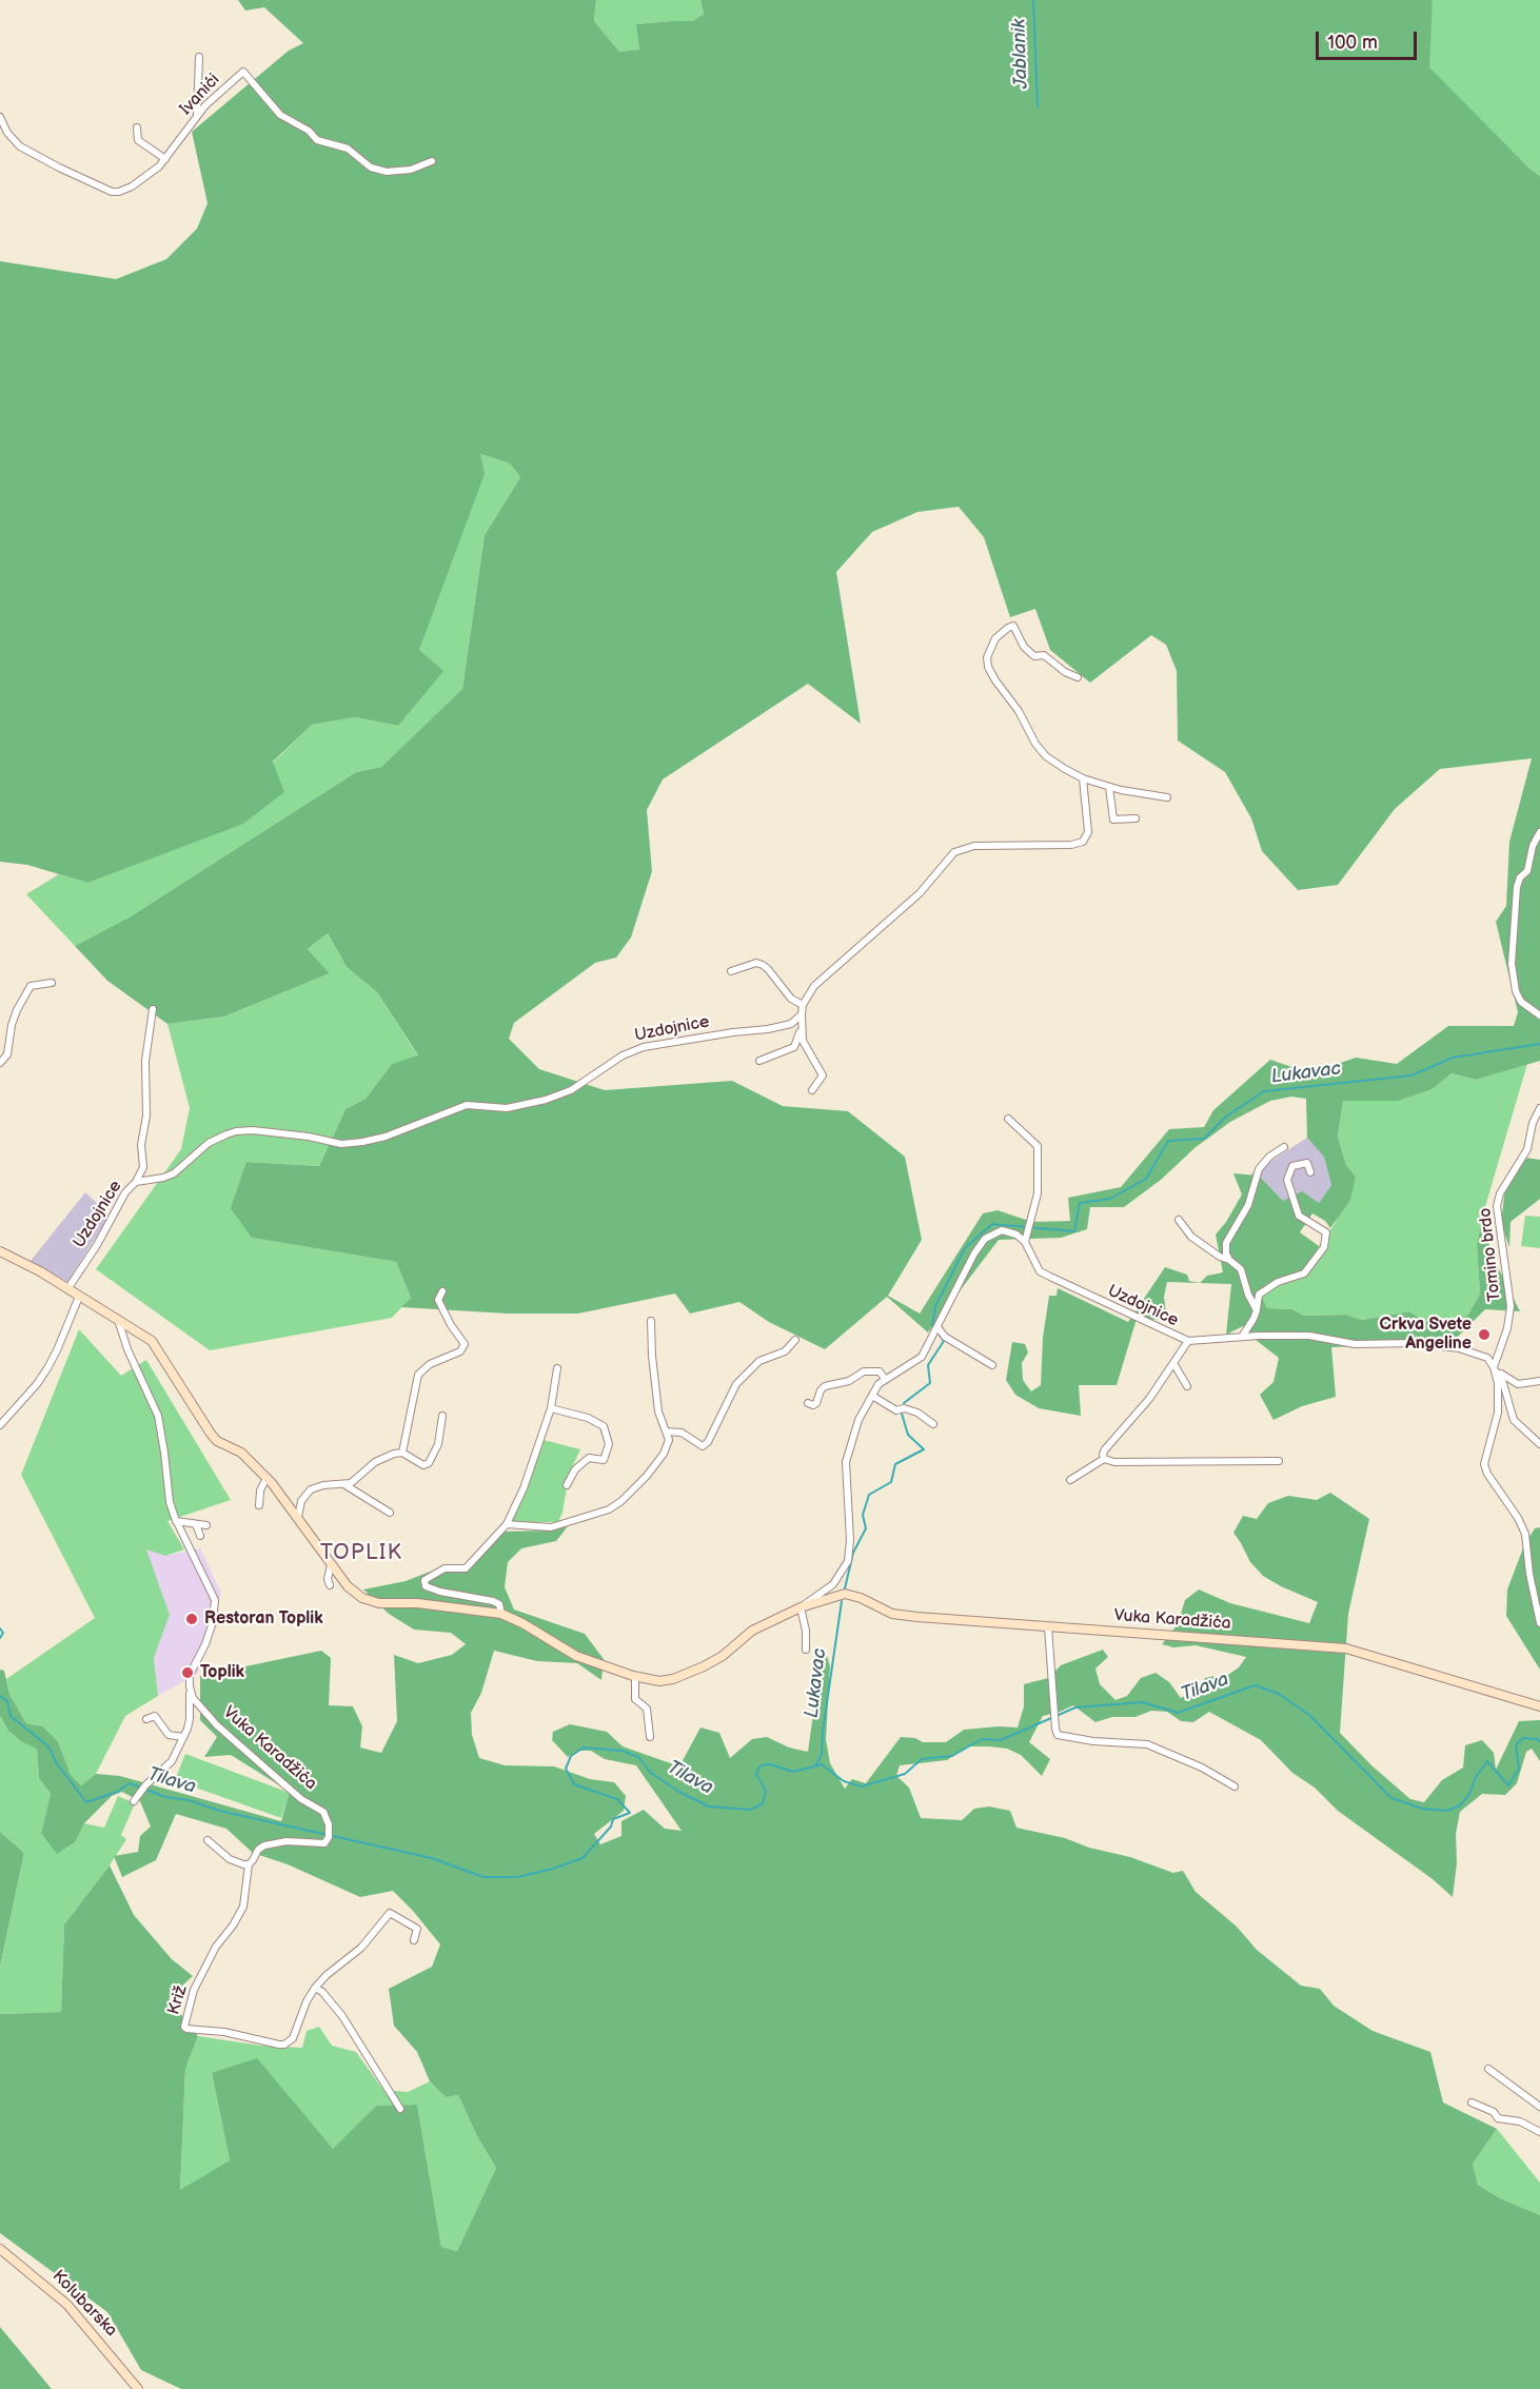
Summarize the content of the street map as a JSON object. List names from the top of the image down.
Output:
{
  "streets": {
    "street": [
      "Ivanići",
      "Uzdojnice",
      "Tomino brdo",
      "Vuka Karadžića",
      "Križ",
      "Kolubarska"
    ]
  },
  "crossings": [
    ["Uzdojnice", "Vuka Karadžića"],
    ["Vuka Karadžića", "Križ"]
  ],
  "districts": ["TOPLIK"],
  "water": ["Jablanik", "Lukavac", "Tilava"],
  "places": ["Crkva Svete Angeline", "Restoran Toplik", "Toplik"],
  "scale_bar": "100 m"
}
